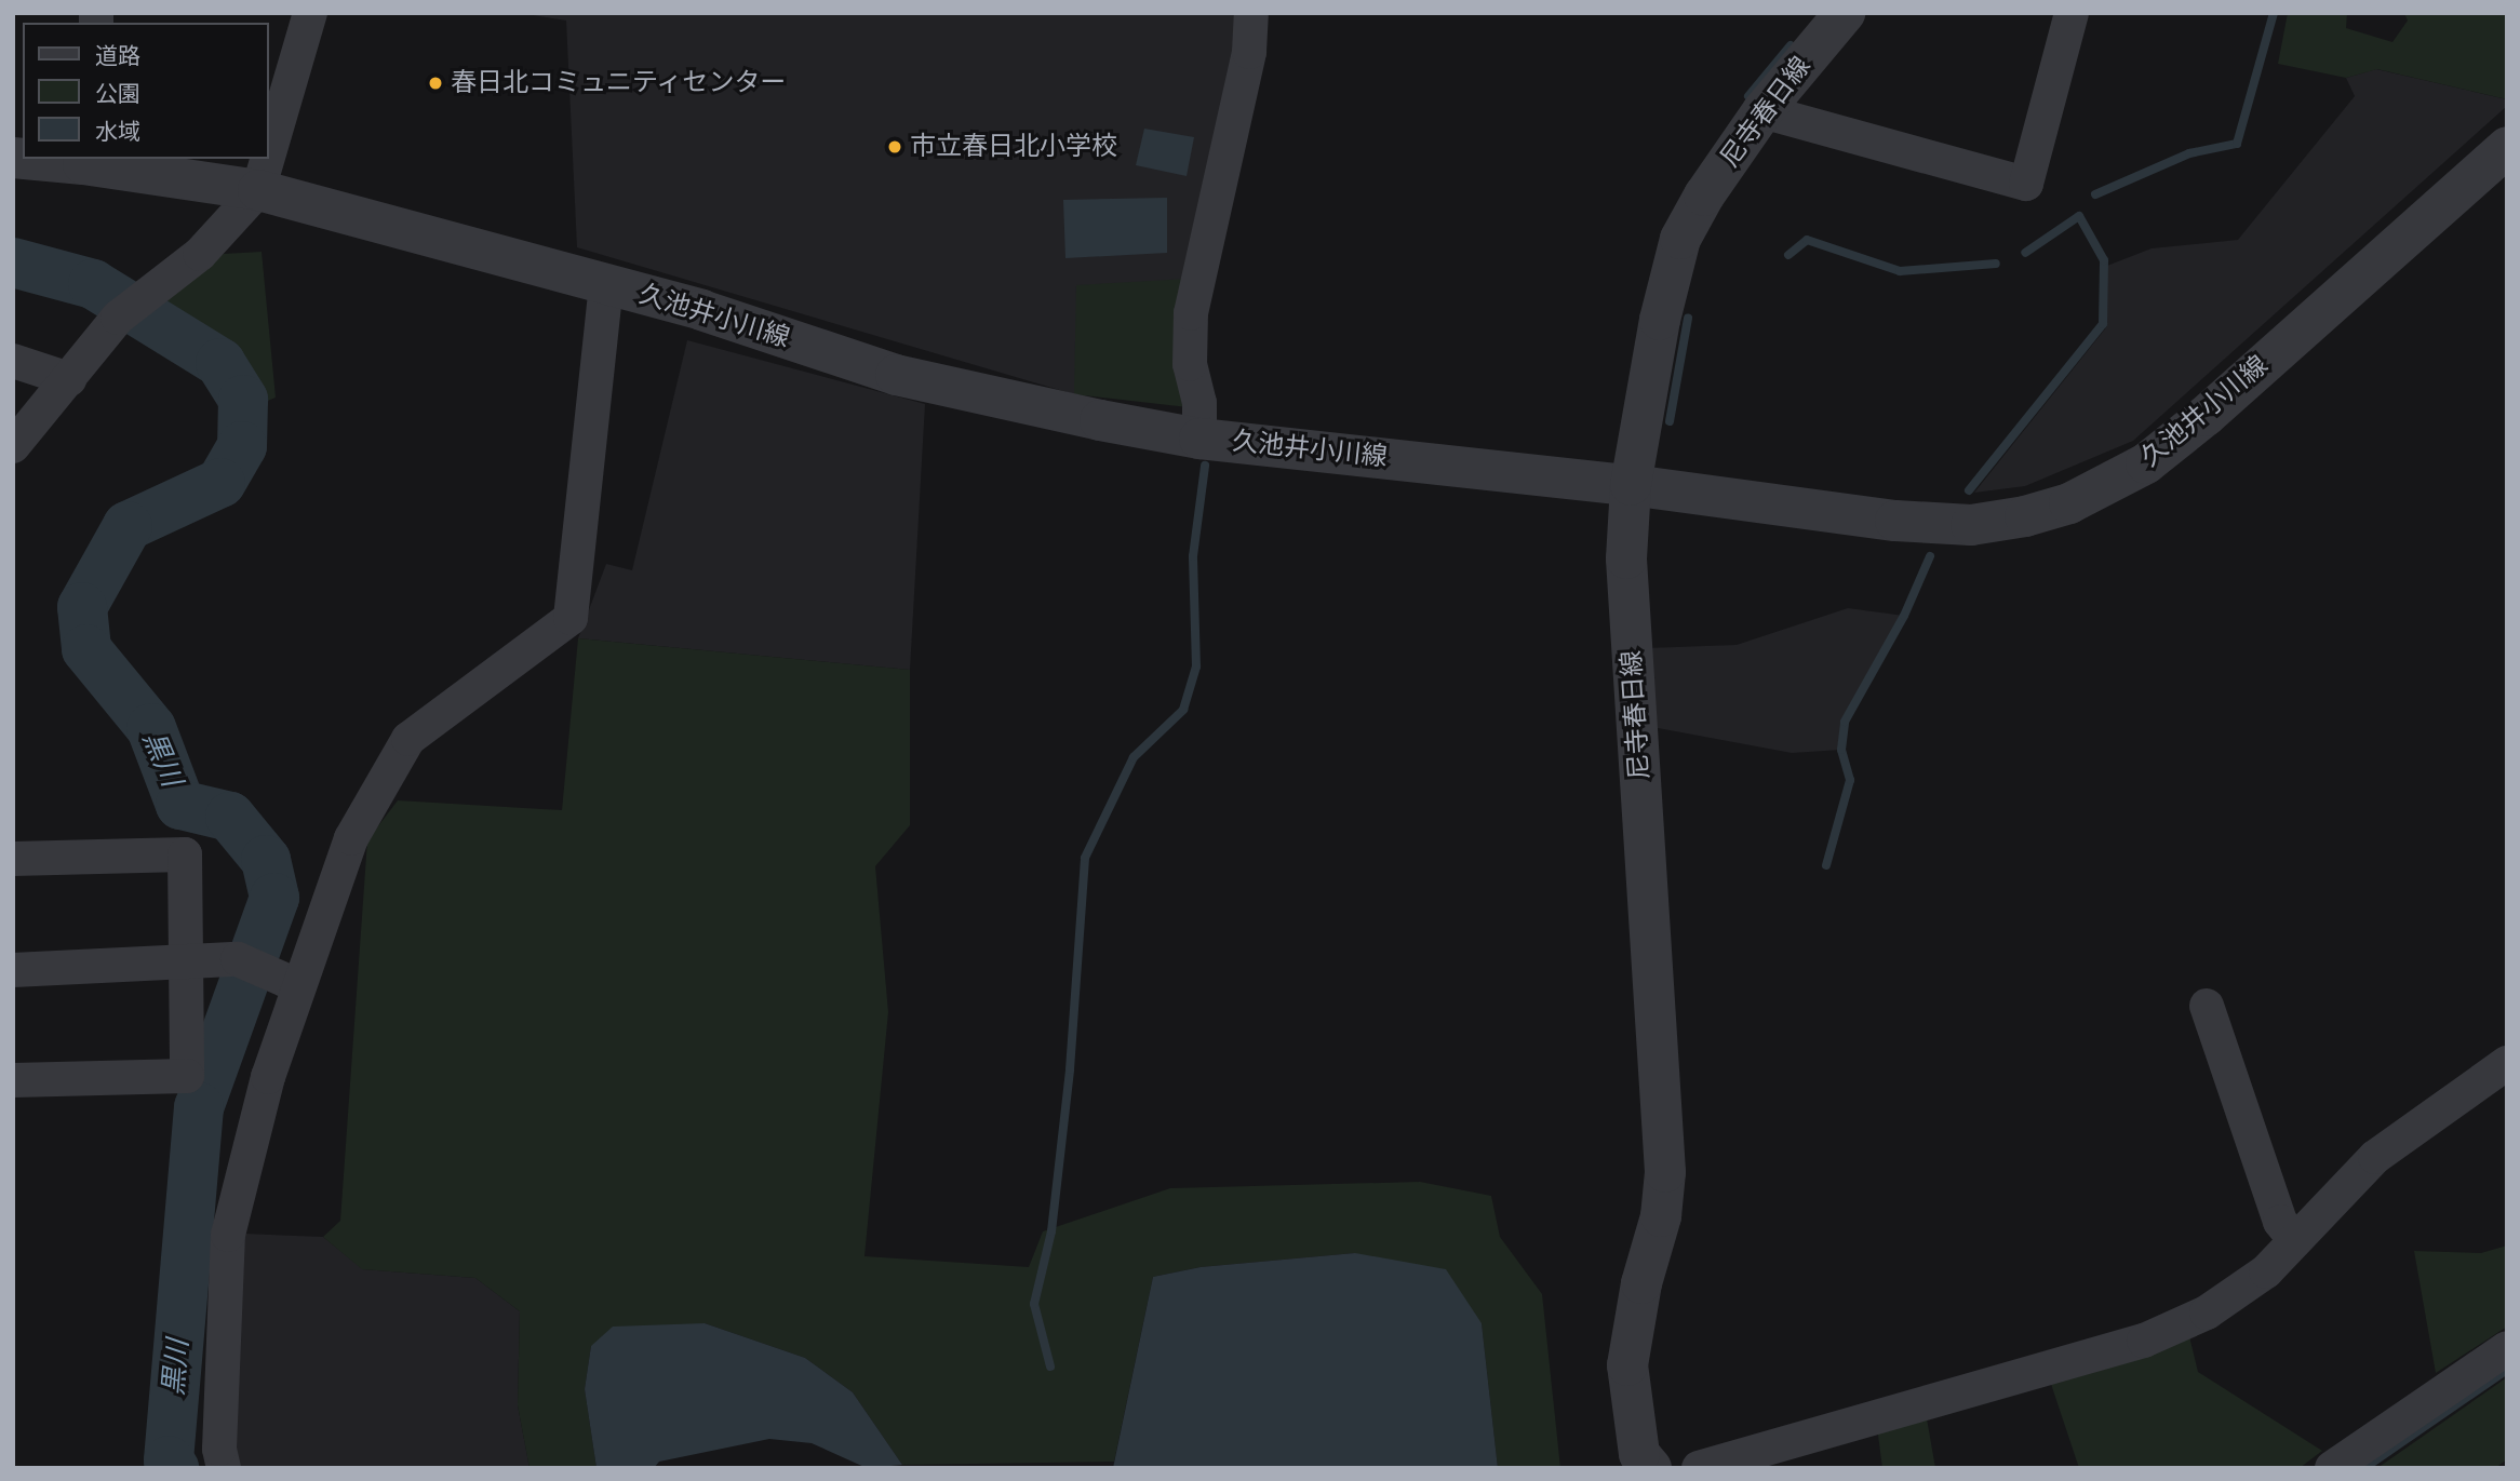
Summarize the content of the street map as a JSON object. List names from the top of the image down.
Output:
{
  "streets": {
    "street": ["尼寺春日線", "久池井小川線"]
  },
  "crossings": [
    ["尼寺春日線", "久池井小川線"]
  ],
  "water": ["黒川"],
  "places": ["春日北コミュニティセンター", "市立春日北小学校"],
  "legend": ["道路", "公園", "水域"]
}
